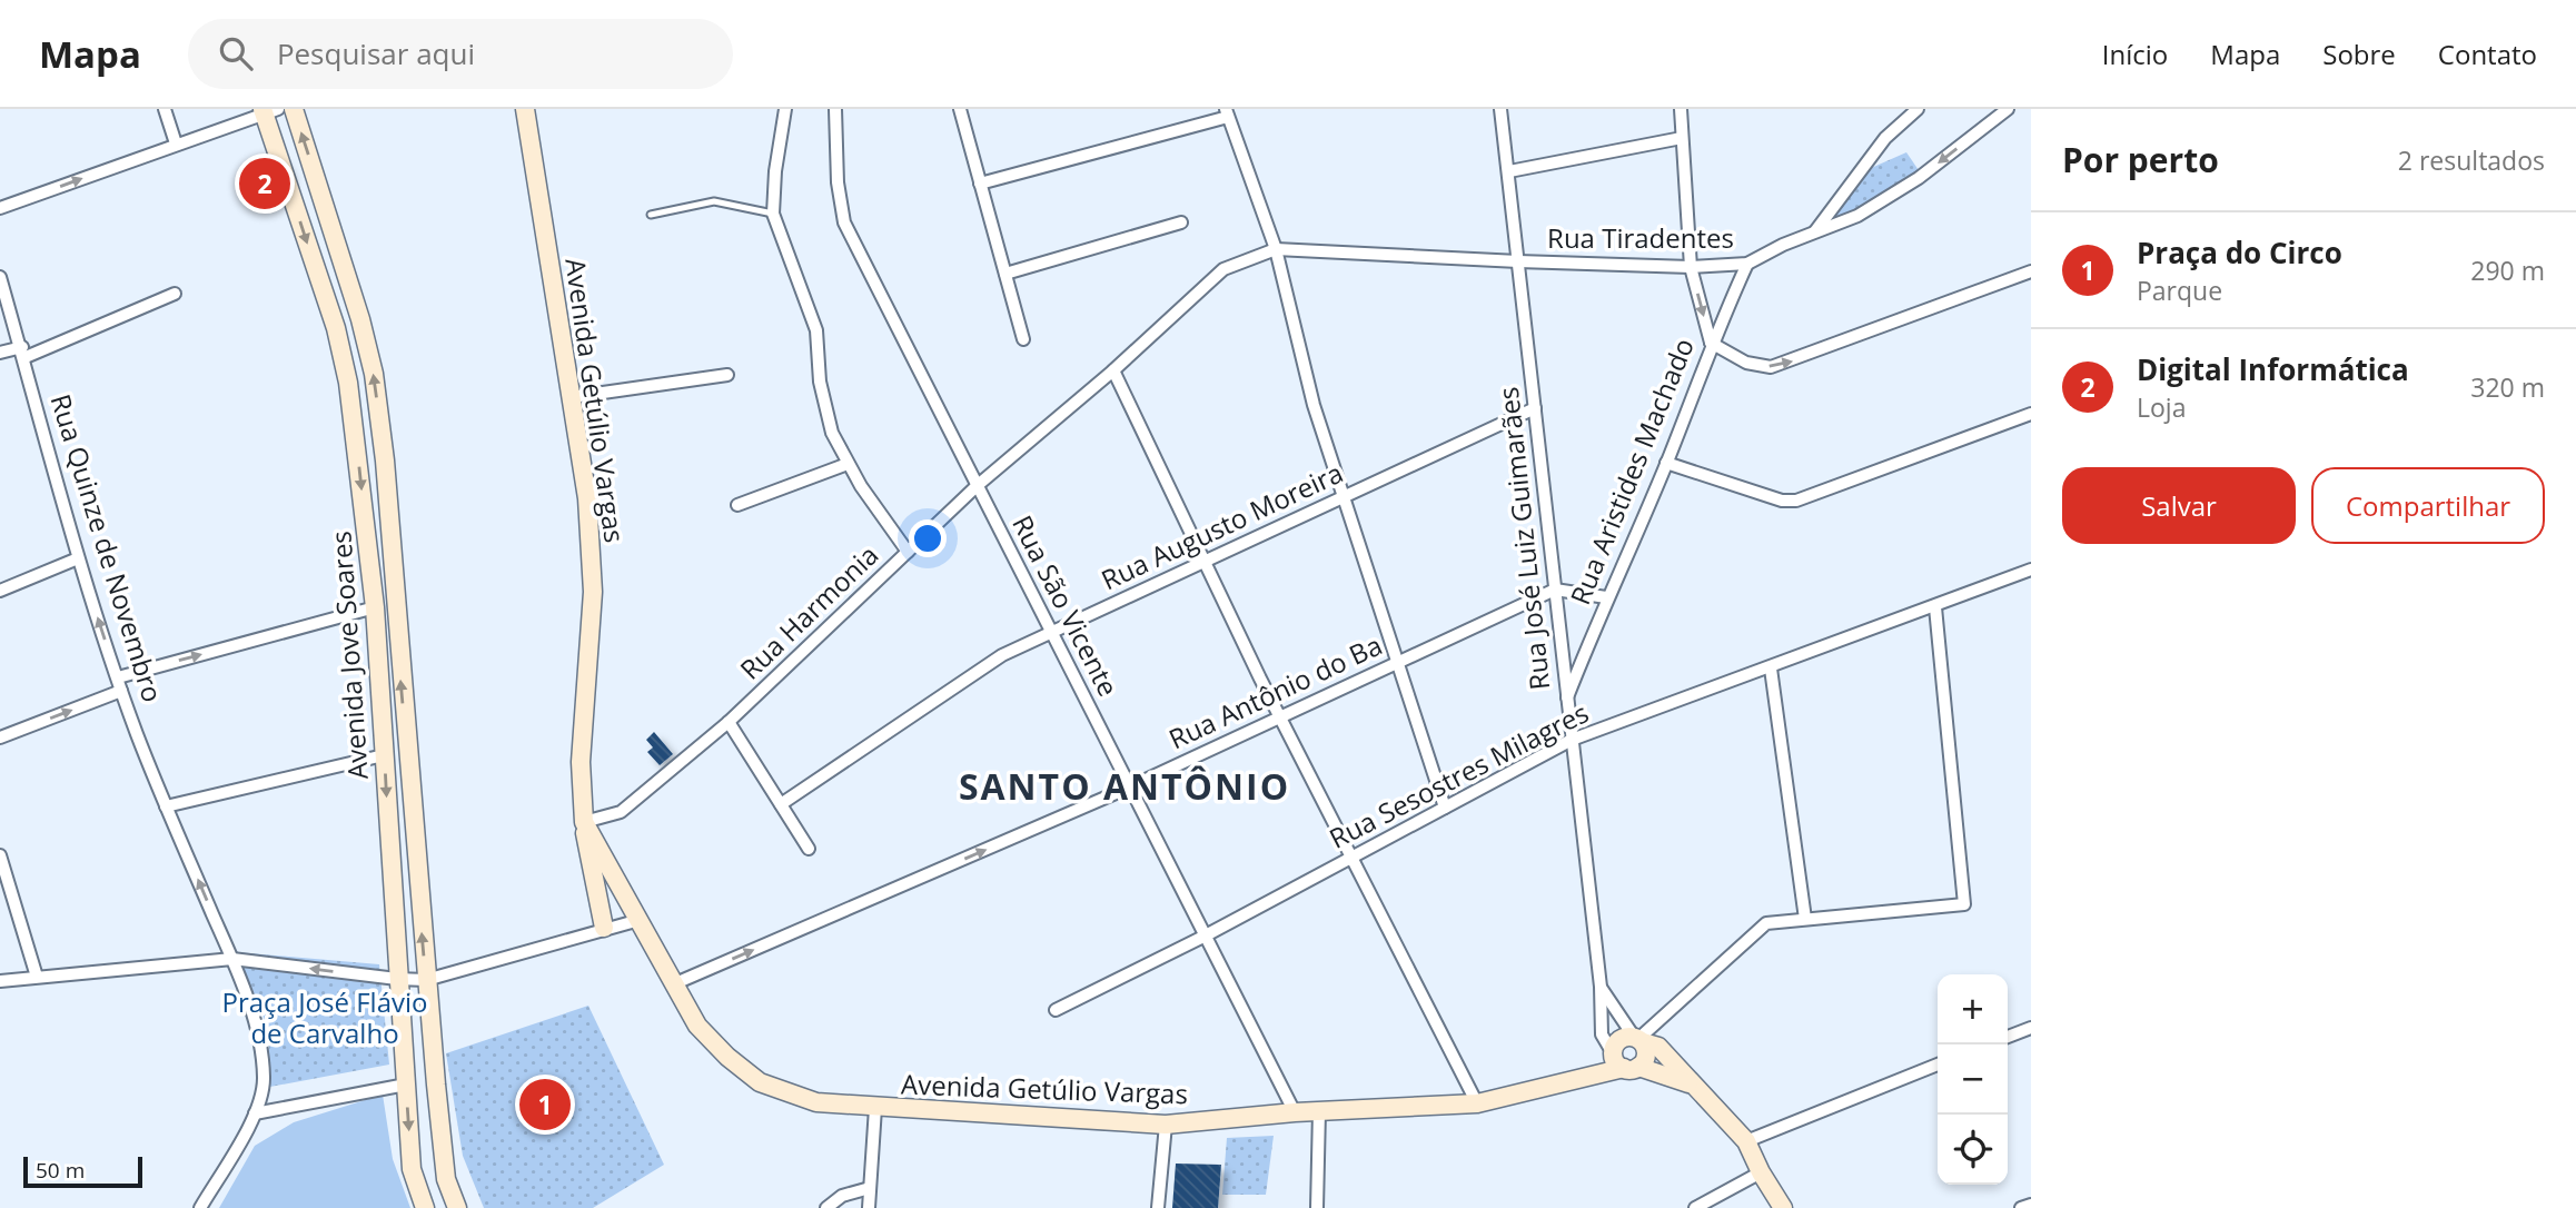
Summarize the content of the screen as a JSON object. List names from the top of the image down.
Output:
{
  "streets": {
    "street": [
      "Rua Tiradentes",
      "Avenida Getúlio Vargas",
      "Rua Aristides Machado",
      "Rua Augusto Moreira",
      "Rua José Luiz Guimarães",
      "Rua Quinze de Novembro",
      "Rua São Vicente",
      "Rua Harmonia",
      "Avenida Jove Soares",
      "Rua Antônio do Ba",
      "Rua Sesostres Milagres"
    ]
  },
  "crossings": [
    ["Rua Tiradentes", "Rua Aristides Machado"],
    ["Rua Tiradentes", "Rua José Luiz Guimarães"],
    ["Rua Tiradentes", "Rua Harmonia"],
    ["Avenida Getúlio Vargas", "Rua José Luiz Guimarães"],
    ["Avenida Getúlio Vargas", "Rua São Vicente"],
    ["Avenida Getúlio Vargas", "Rua Harmonia"],
    ["Avenida Getúlio Vargas", "Rua Antônio do Ba"],
    ["Rua Aristides Machado", "Rua José Luiz Guimarães"],
    ["Rua Augusto Moreira", "Rua José Luiz Guimarães"],
    ["Rua Augusto Moreira", "Rua São Vicente"],
    ["Rua José Luiz Guimarães", "Rua Antônio do Ba"],
    ["Rua José Luiz Guimarães", "Rua Sesostres Milagres"],
    ["Rua São Vicente", "Rua Harmonia"],
    ["Rua São Vicente", "Rua Antônio do Ba"],
    ["Rua São Vicente", "Rua Sesostres Milagres"]
  ],
  "one_way": ["Rua Antônio do Ba"],
  "districts": ["SANTO ANTÔNIO"],
  "parks": ["Praça José Flávio de Carvalho"],
  "scale_bar": "50 m",
  "page": {
    "header": "Mapa",
    "search": "Pesquisar aqui",
    "nav": [
      "Início",
      "Mapa",
      "Sobre",
      "Contato"
    ],
    "heading": ["Por perto", "2 resultados"],
    "pins": ["2", "1"],
    "list": [
      {
        "mark": "1",
        "name": "Praça do Circo",
        "note": "Parque",
        "value": "290 m"
      },
      {
        "mark": "2",
        "name": "Digital Informática",
        "note": "Loja",
        "value": "320 m"
      }
    ],
    "buttons": ["Salvar", "Compartilhar"],
    "map_buttons": ["+", "−"],
    "scale": "50 m"
  }
}
